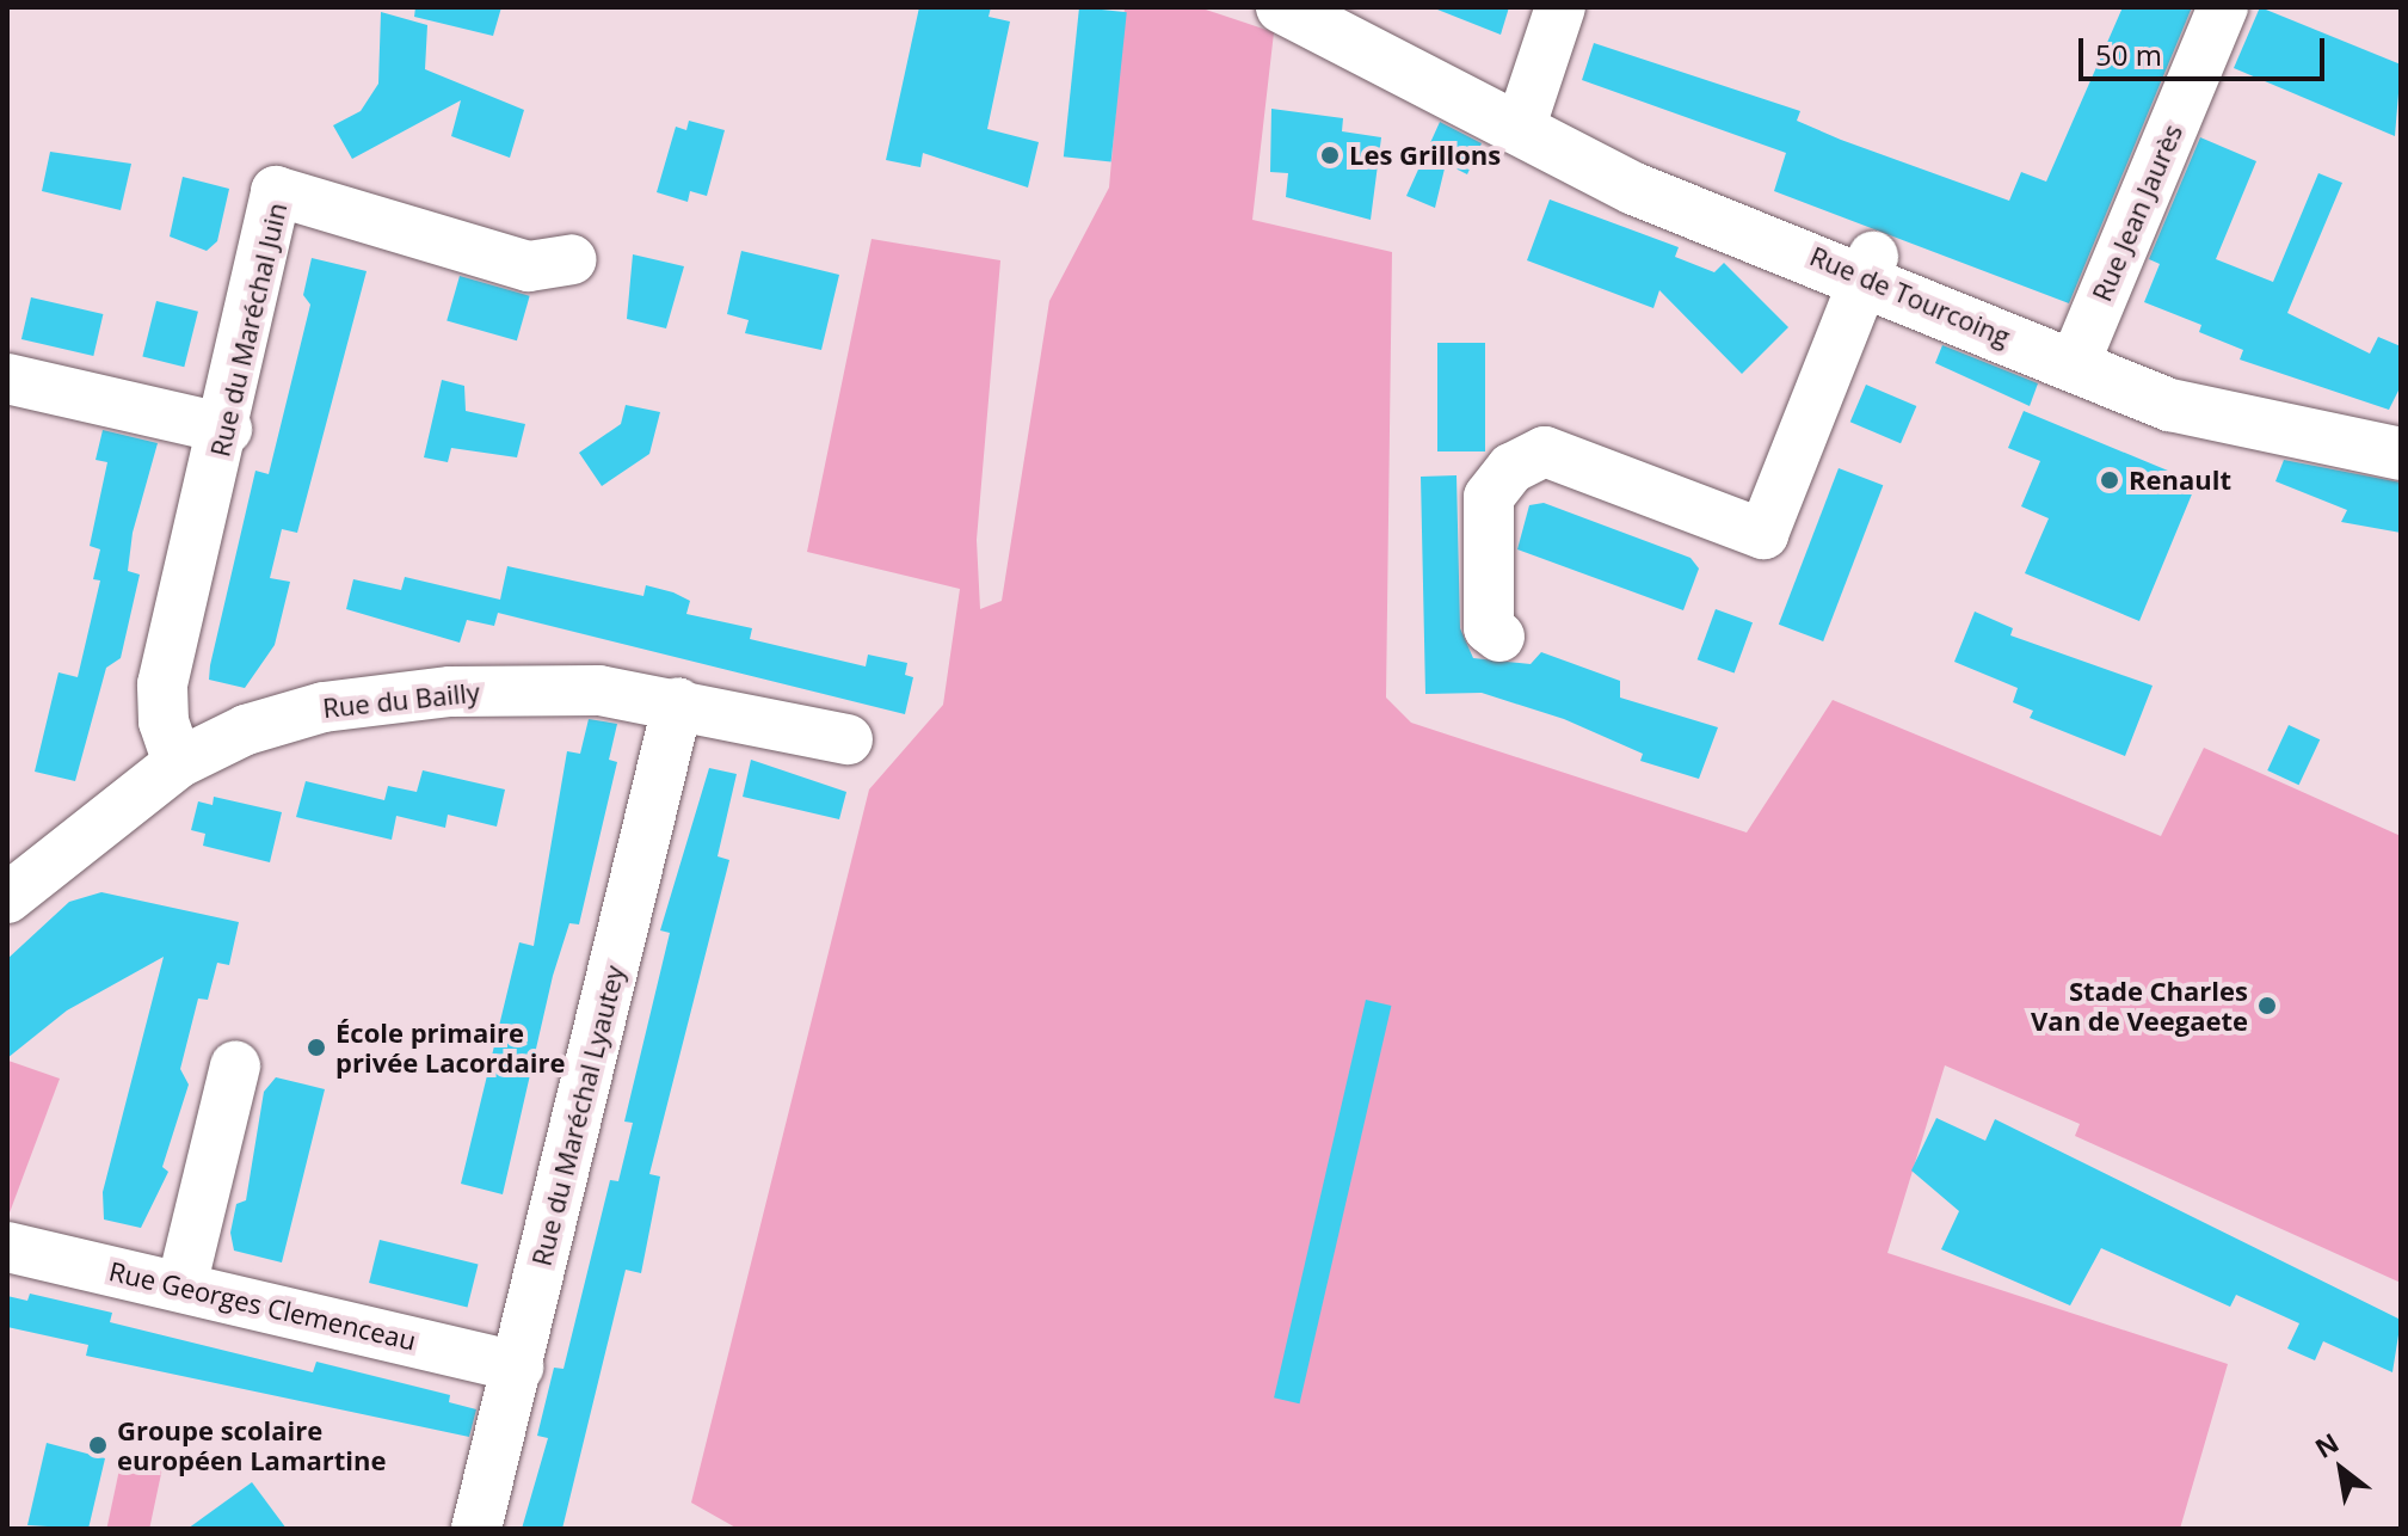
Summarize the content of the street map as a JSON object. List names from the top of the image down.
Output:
{
  "streets": {
    "main road": ["Rue de Tourcoing"],
    "street": [
      "Rue Jean Jaurès",
      "Rue du Maréchal Juin",
      "Rue du Bailly",
      "Rue du Maréchal Lyautey",
      "Rue Georges Clemenceau"
    ]
  },
  "crossings": [
    ["Rue Jean Jaurès", "Rue de Tourcoing"],
    ["Rue du Maréchal Juin", "Rue du Bailly"],
    ["Rue du Bailly", "Rue du Maréchal Lyautey"],
    ["Rue du Maréchal Lyautey", "Rue Georges Clemenceau"]
  ],
  "places": [
    "Les Grillons",
    "Renault",
    "Stade Charles Van de Veegaete",
    "École primaire privée Lacordaire",
    "Groupe scolaire européen Lamartine"
  ],
  "scale_bar": "50 m",
  "north": "top left"
}
